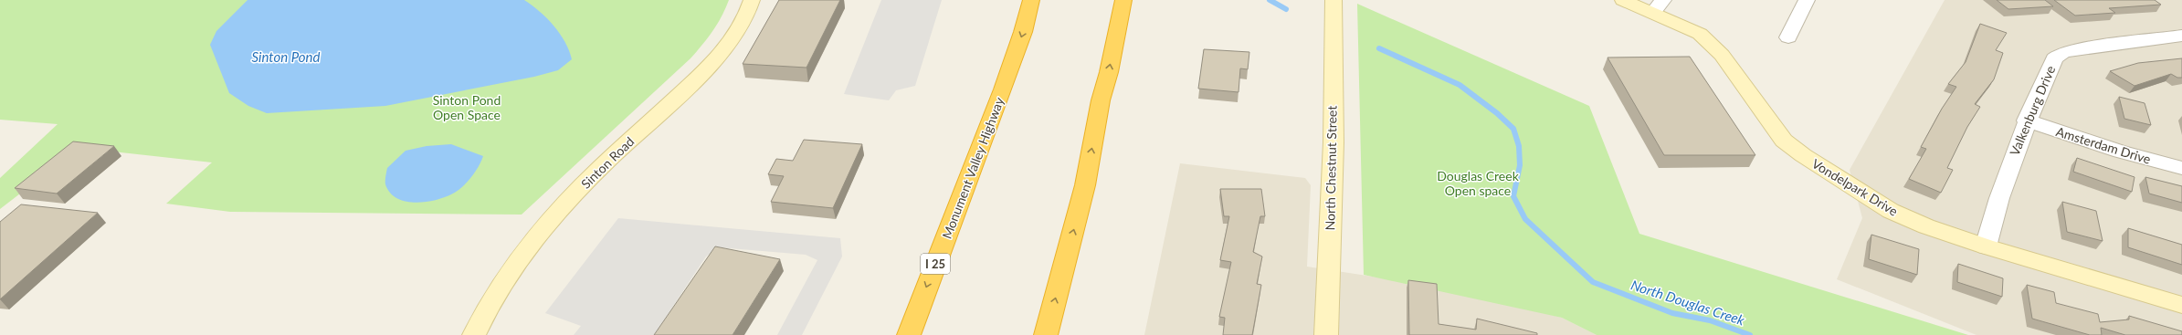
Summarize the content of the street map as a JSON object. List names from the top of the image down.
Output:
{
  "streets": {
    "highway": ["Monument Valley Highway", "I 25"],
    "street": [
      "Valkenburg Drive",
      "Amsterdam Drive",
      "Sinton Road",
      "North Chestnut Street",
      "Vondelpark Drive"
    ]
  },
  "crossings": [
    ["Valkenburg Drive", "Amsterdam Drive"],
    ["Valkenburg Drive", "Vondelpark Drive"]
  ],
  "water": ["Sinton Pond", "North Douglas Creek"],
  "parks": ["Sinton Pond Open Space", "Douglas Creek Open space"]
}
